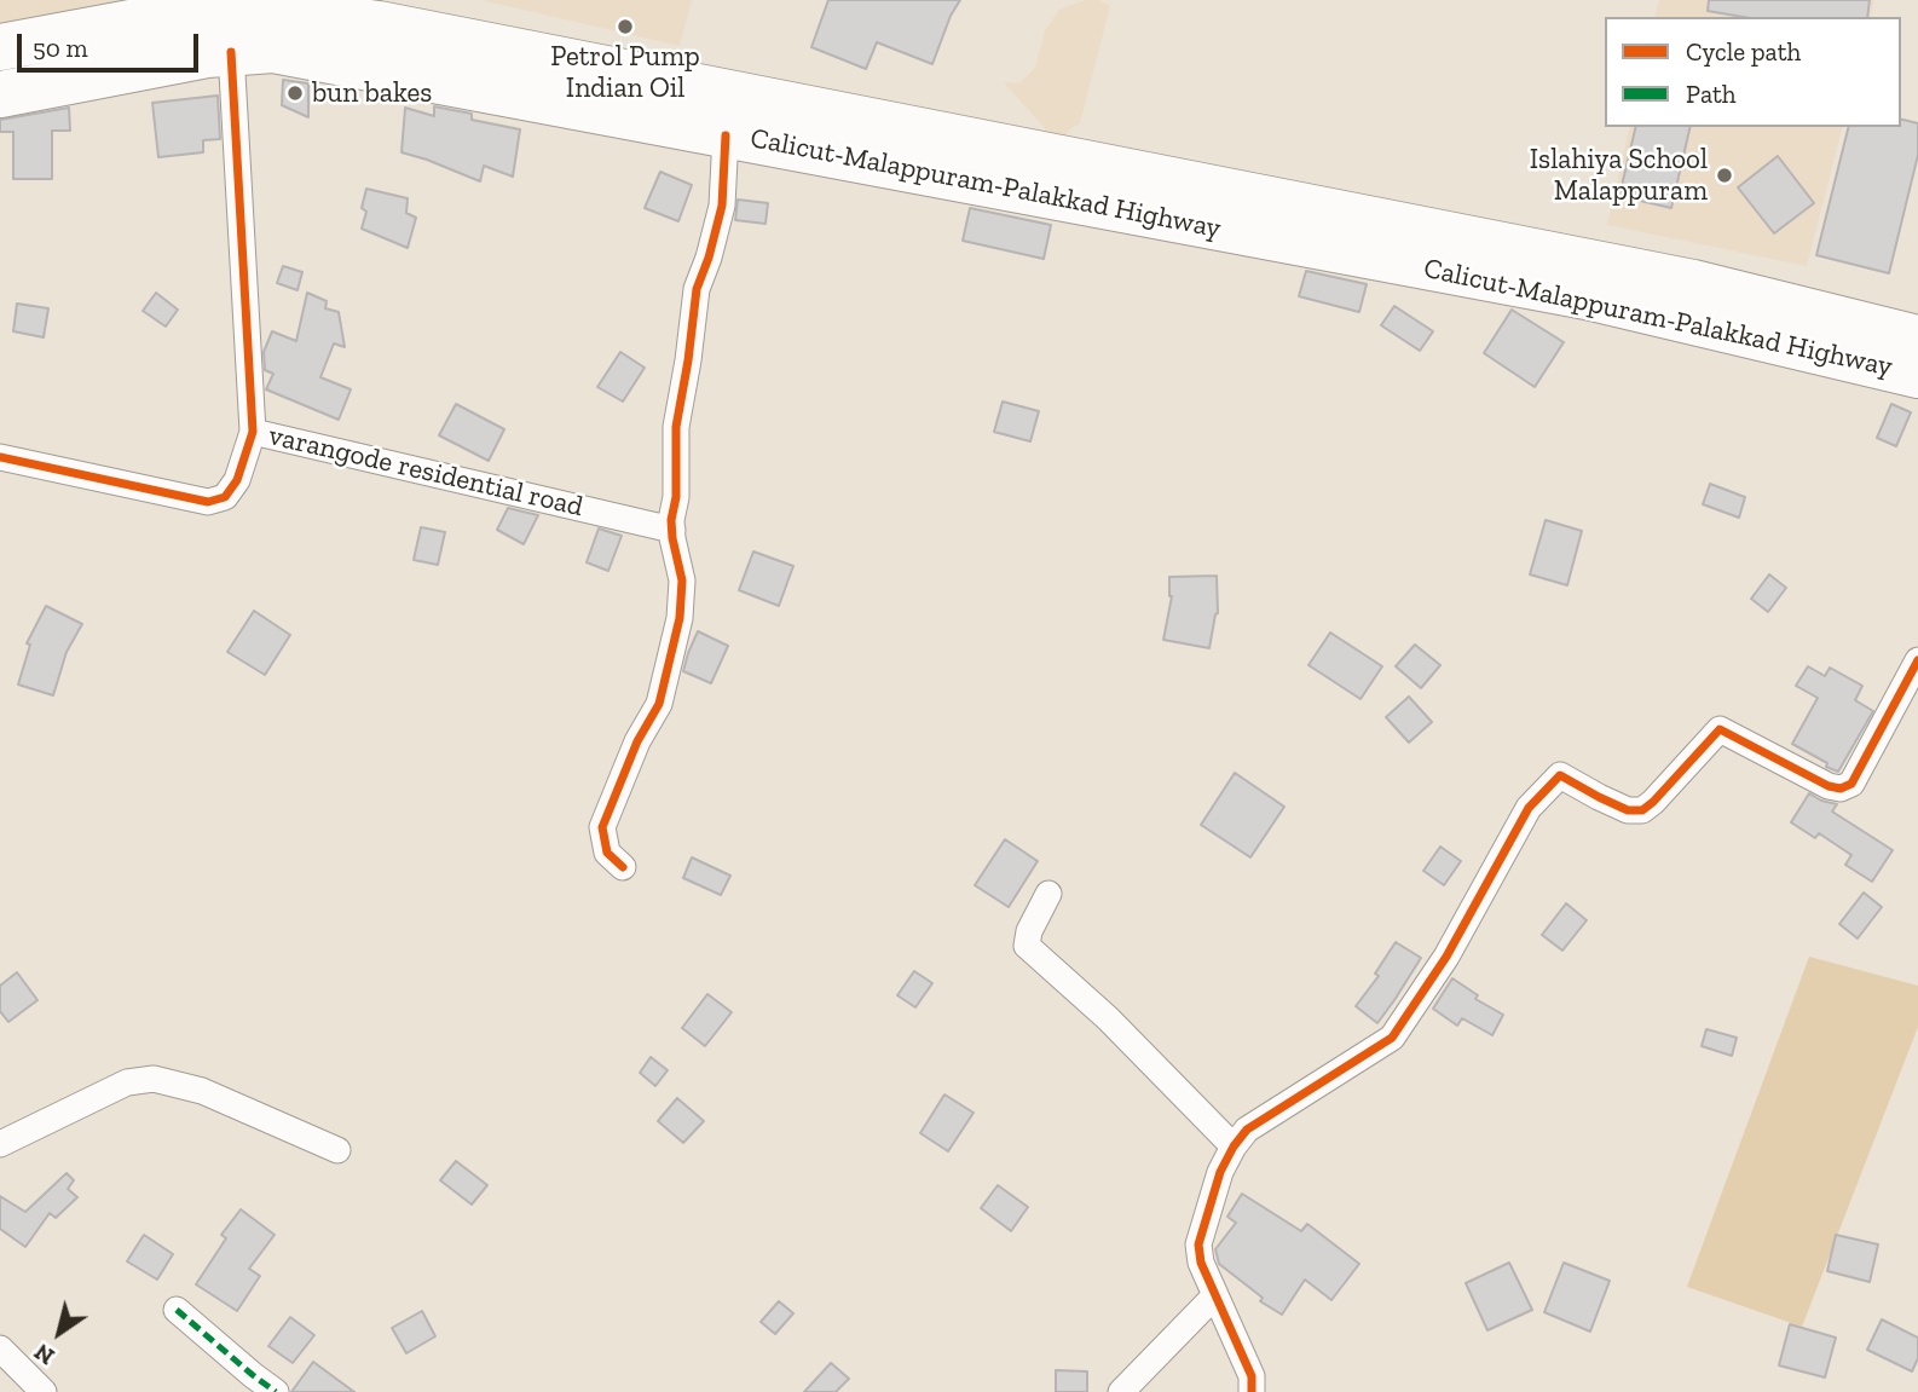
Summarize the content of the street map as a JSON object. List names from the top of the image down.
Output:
{
  "streets": {
    "highway": ["Calicut-Malappuram-Palakkad Highway"],
    "street": ["varangode residential road"]
  },
  "crossings": [
    ["Calicut-Malappuram-Palakkad Highway", "varangode residential road"]
  ],
  "places": ["Petrol Pump Indian Oil", "bun bakes", "Islahiya School Malappuram"],
  "legend": ["Cycle path", "Path"],
  "scale_bar": "50 m",
  "north": "bottom left"
}
